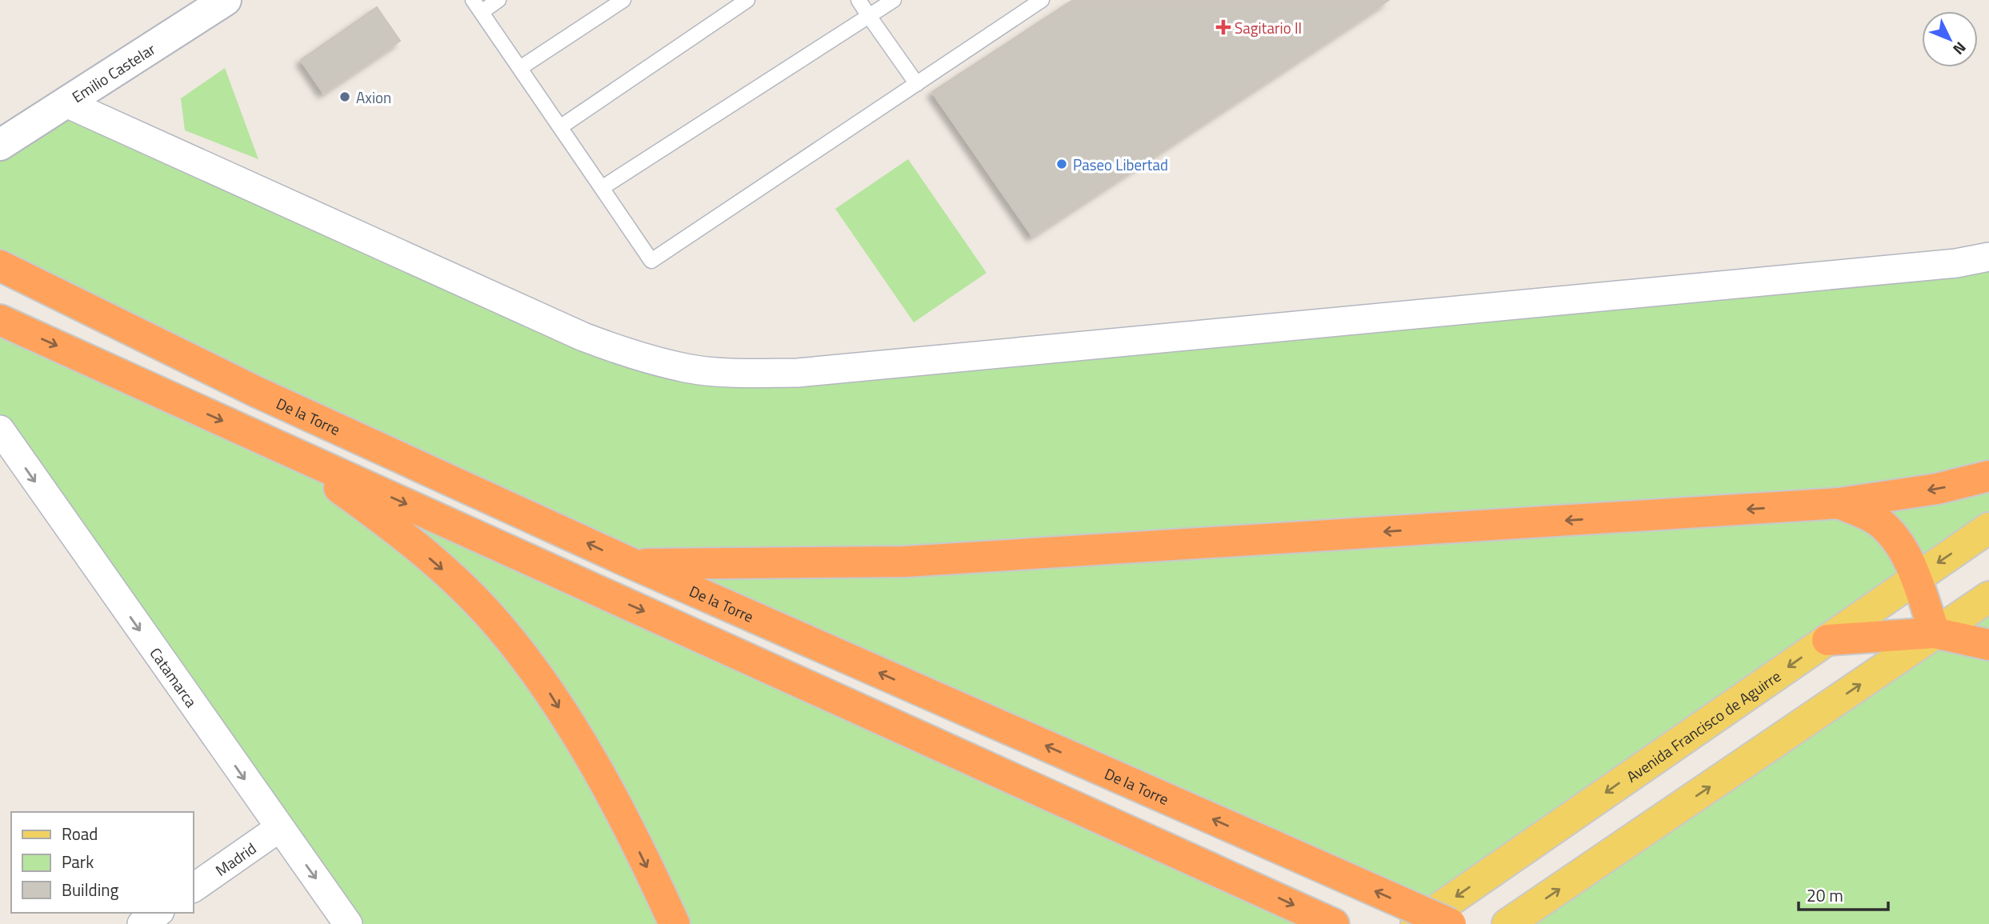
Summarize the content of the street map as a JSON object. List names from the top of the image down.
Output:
{
  "streets": {
    "highway": ["De la Torre"],
    "main road": ["Avenida Francisco de Aguirre"],
    "street": ["Emilio Castelar", "Catamarca", "Madrid"]
  },
  "crossings": [
    ["Catamarca", "Madrid"]
  ],
  "one_way": ["Catamarca"],
  "places": {
    "health": ["Sagitario II"],
    "other": ["Axion", "Paseo Libertad"]
  },
  "legend": ["Road", "Park", "Building"],
  "scale_bar": "20 m",
  "north": "bottom right"
}
